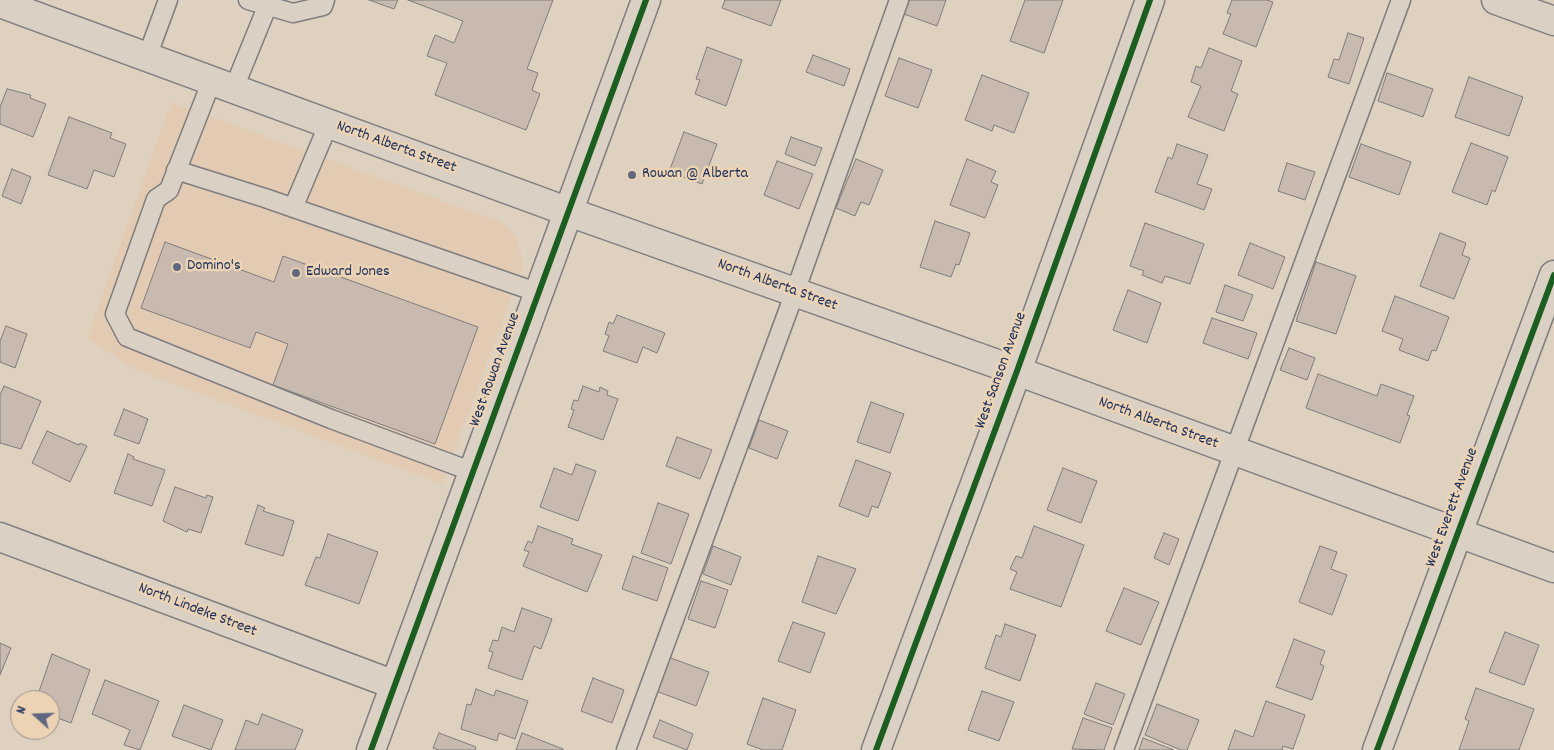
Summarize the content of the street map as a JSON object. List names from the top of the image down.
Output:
{
  "streets": {
    "street": [
      "North Alberta Street",
      "West Rowan Avenue",
      "West Sanson Avenue",
      "West Everett Avenue",
      "North Lindeke Street"
    ]
  },
  "crossings": [
    ["North Alberta Street", "West Rowan Avenue"],
    ["North Alberta Street", "West Sanson Avenue"],
    ["North Alberta Street", "West Everett Avenue"],
    ["West Rowan Avenue", "North Lindeke Street"]
  ],
  "places": ["Rowan @ Alberta", "Domino's", "Edward Jones"],
  "north": "left"
}
